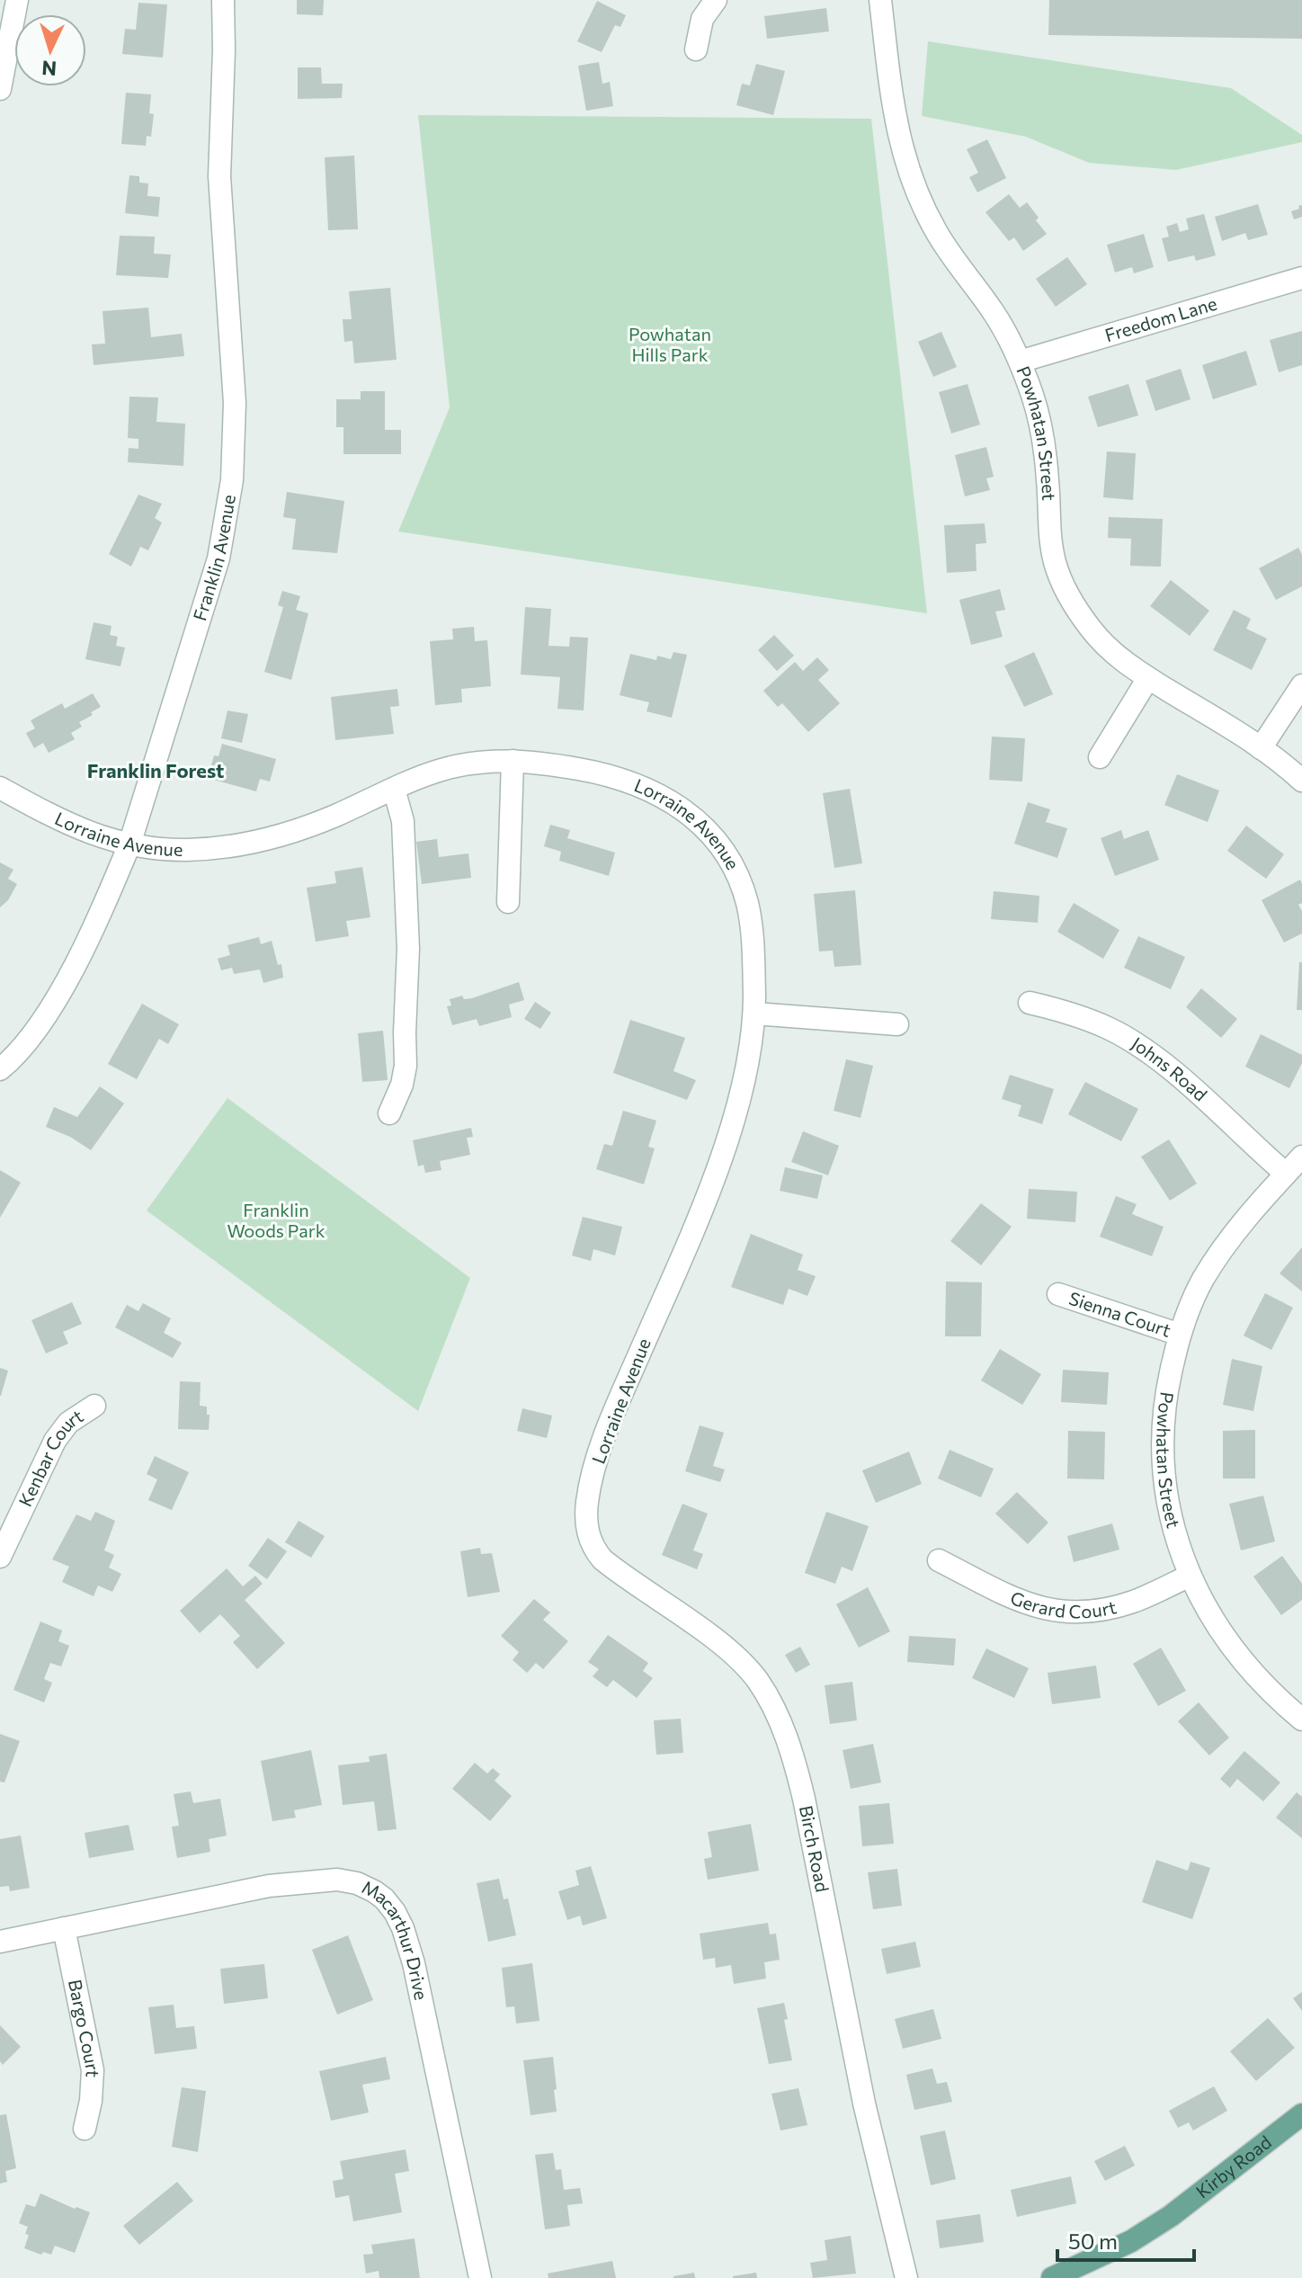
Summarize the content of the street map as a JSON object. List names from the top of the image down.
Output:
{
  "streets": {
    "main road": ["Kirby Road"],
    "street": [
      "Freedom Lane",
      "Powhatan Street",
      "Franklin Avenue",
      "Lorraine Avenue",
      "Johns Road",
      "Sienna Court",
      "Kenbar Court",
      "Gerard Court",
      "Birch Road",
      "Macarthur Drive",
      "Bargo Court"
    ]
  },
  "crossings": [
    ["Freedom Lane", "Powhatan Street"],
    ["Powhatan Street", "Johns Road"],
    ["Powhatan Street", "Sienna Court"],
    ["Powhatan Street", "Gerard Court"],
    ["Franklin Avenue", "Lorraine Avenue"],
    ["Lorraine Avenue", "Birch Road"],
    ["Macarthur Drive", "Bargo Court"]
  ],
  "districts": ["Franklin Forest"],
  "parks": ["Powhatan Hills Park", "Franklin Woods Park"],
  "scale_bar": "50 m",
  "north": "bottom"
}
